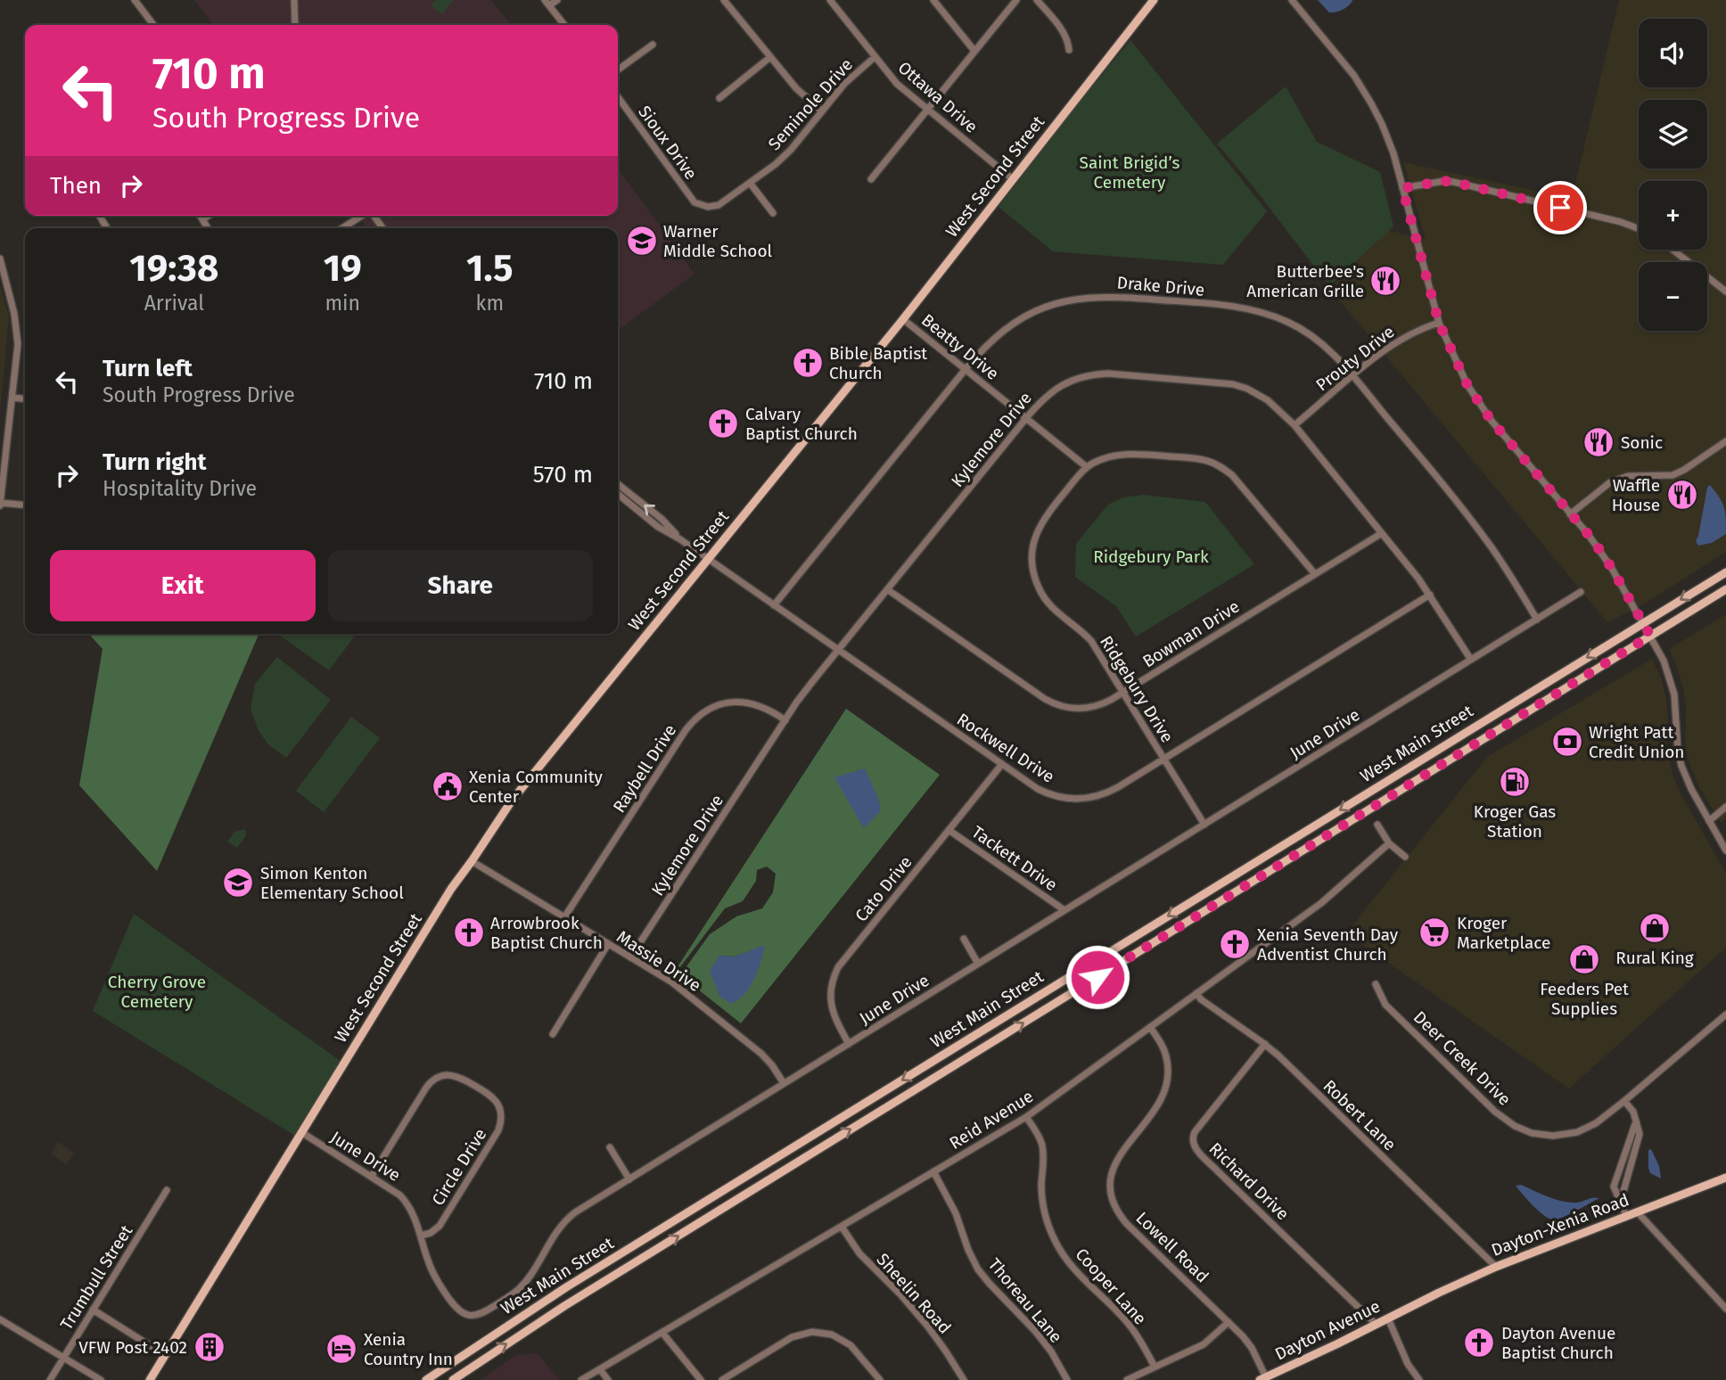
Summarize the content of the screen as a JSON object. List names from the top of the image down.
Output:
{
  "streets": {
    "main road": [
      "West Second Street",
      "West Main Street",
      "Dayton-Xenia Road",
      "Dayton Avenue"
    ],
    "street": [
      "Ottawa Drive",
      "Seminole Drive",
      "Sioux Drive",
      "Drake Drive",
      "Beatty Drive",
      "Prouty Drive",
      "Kylemore Drive",
      "Bowman Drive",
      "Ridgebury Drive",
      "June Drive",
      "Rockwell Drive",
      "Raybell Drive",
      "Tackett Drive",
      "Cato Drive",
      "Massie Drive",
      "Deer Creek Drive",
      "Robert Lane",
      "Reid Avenue",
      "Circle Drive",
      "Richard Drive",
      "Lowell Road",
      "Trumbull Street",
      "Cooper Lane",
      "Sheelin Road",
      "Thoreau Lane"
    ]
  },
  "crossings": [
    ["Ottawa Drive", "Seminole Drive"],
    ["Ottawa Drive", "West Second Street"],
    ["Seminole Drive", "Sioux Drive"],
    ["West Second Street", "Beatty Drive"],
    ["West Second Street", "June Drive"],
    ["West Second Street", "Rockwell Drive"],
    ["West Second Street", "Massie Drive"],
    ["Drake Drive", "Beatty Drive"],
    ["Drake Drive", "Prouty Drive"],
    ["Drake Drive", "June Drive"],
    ["Drake Drive", "Rockwell Drive"],
    ["Beatty Drive", "Kylemore Drive"],
    ["Beatty Drive", "Ridgebury Drive"],
    ["Prouty Drive", "Kylemore Drive"],
    ["Kylemore Drive", "Bowman Drive"],
    ["Kylemore Drive", "June Drive"],
    ["Kylemore Drive", "Rockwell Drive"],
    ["Kylemore Drive", "Raybell Drive"],
    ["Kylemore Drive", "Massie Drive"],
    ["Bowman Drive", "Ridgebury Drive"],
    ["Ridgebury Drive", "June Drive"],
    ["Ridgebury Drive", "Rockwell Drive"],
    ["June Drive", "Tackett Drive"],
    ["June Drive", "Cato Drive"],
    ["June Drive", "Massie Drive"],
    ["June Drive", "Circle Drive"],
    ["Rockwell Drive", "Cato Drive"],
    ["Raybell Drive", "Massie Drive"],
    ["Tackett Drive", "Cato Drive"],
    ["Robert Lane", "Reid Avenue"],
    ["Robert Lane", "Richard Drive"],
    ["Robert Lane", "Dayton-Xenia Road"],
    ["Reid Avenue", "Lowell Road"],
    ["Reid Avenue", "Cooper Lane"],
    ["Reid Avenue", "Sheelin Road"],
    ["Reid Avenue", "Thoreau Lane"],
    ["Richard Drive", "Dayton Avenue"],
    ["Dayton-Xenia Road", "Dayton Avenue"],
    ["Lowell Road", "Dayton Avenue"]
  ],
  "parks": ["Saint Brigid’s Cemetery", "Ridgebury Park", "Cherry Grove Cemetery"],
  "places": {
    "school or university": ["Warner Middle School", "Simon Kenton Elementary School"],
    "restaurant": ["Butterbee's American Grille", "Sonic", "Waffle House"],
    "church": [
      "Bible Baptist Church",
      "Calvary Baptist Church",
      "Arrowbrook Baptist Church",
      "Xenia Seventh Day Adventist Church",
      "Dayton Avenue Baptist Church"
    ],
    "bank": ["Wright Patt Credit Union"],
    "fuel station": ["Kroger Gas Station"],
    "public building": ["Xenia Community Center"],
    "shop": ["Rural King", "Feeders Pet Supplies"],
    "supermarket": ["Kroger Marketplace"],
    "building": ["VFW Post 2402"],
    "hotel": ["Xenia Country Inn"]
  },
  "page": {
    "map_buttons": ["+", "−"],
    "turn": ["710 m", "South Progress Drive"],
    "then": "Then",
    "eta": [
      "19:38",
      "Arrival",
      "19",
      "min",
      "1.5",
      "km"
    ],
    "list": [
      {
        "name": "Turn left",
        "note": "South Progress Drive",
        "value": "710 m"
      },
      {
        "name": "Turn right",
        "note": "Hospitality Drive",
        "value": "570 m"
      }
    ],
    "buttons": ["Exit", "Share"]
  }
}
